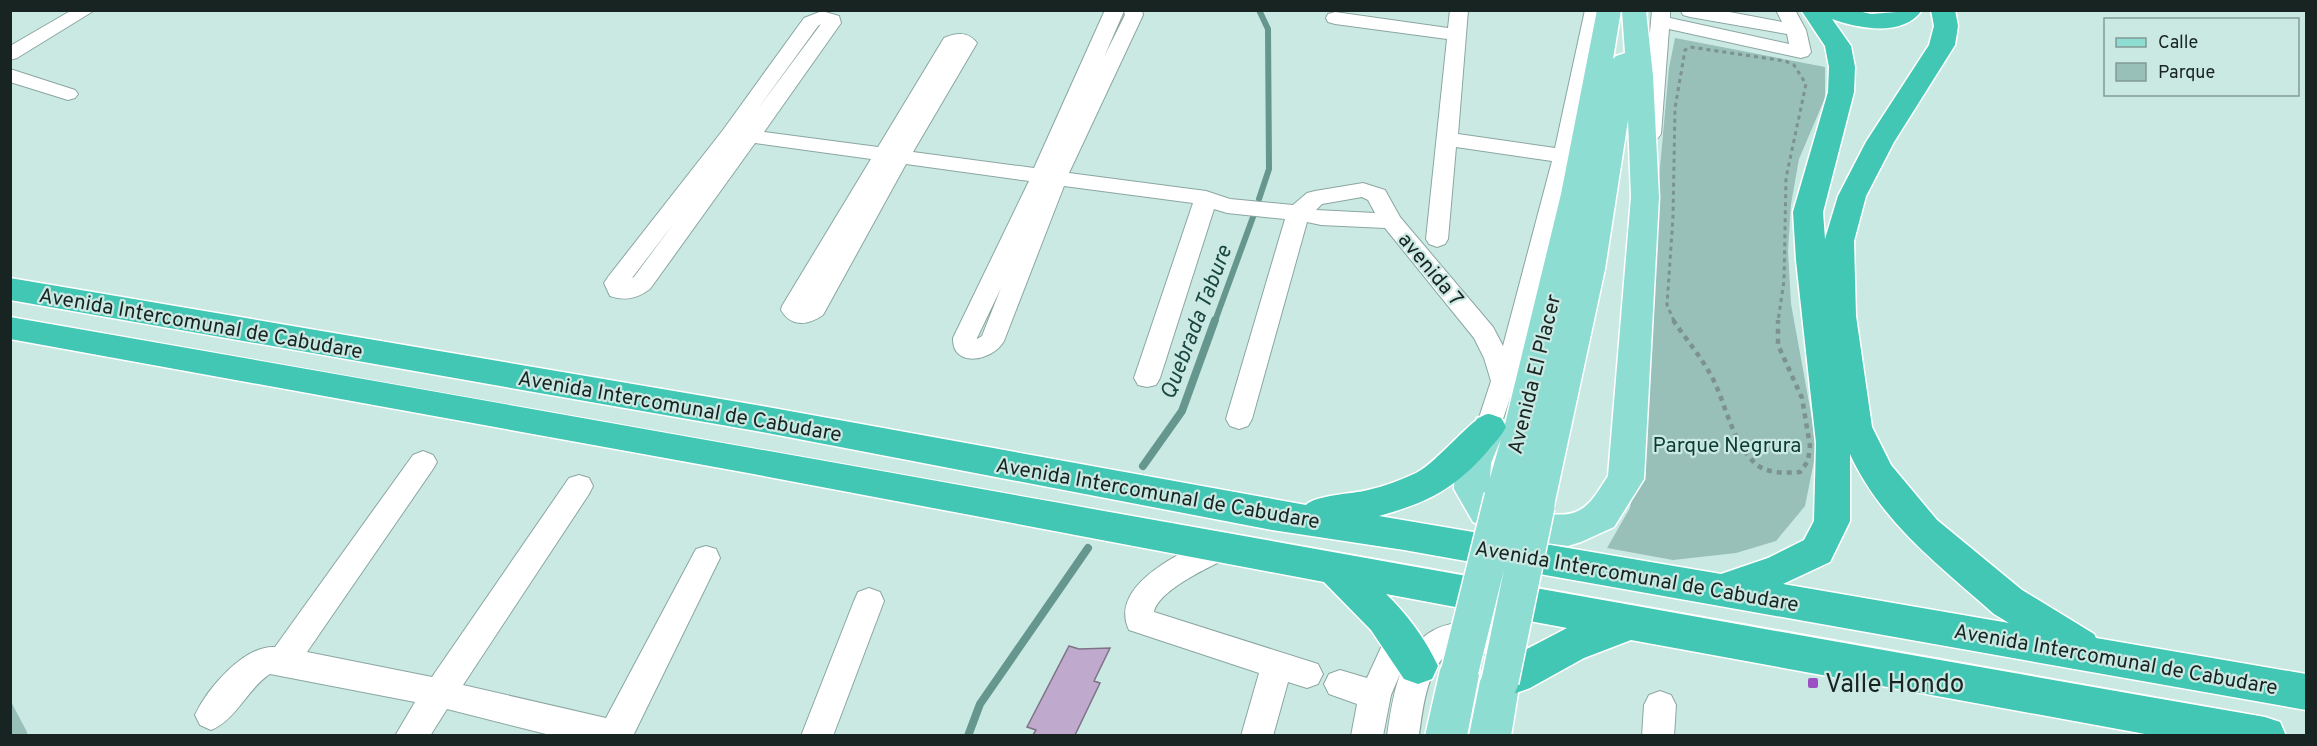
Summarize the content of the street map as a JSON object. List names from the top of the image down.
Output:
{
  "streets": {
    "highway": ["Avenida Intercomunal de Cabudare"],
    "main road": ["Avenida El Placer"],
    "street": ["avenida 7"]
  },
  "water": ["Quebrada Tabure"],
  "parks": ["Parque Negrura"],
  "places": {
    "transit": ["Valle Hondo"]
  },
  "legend": ["Calle", "Parque"]
}
